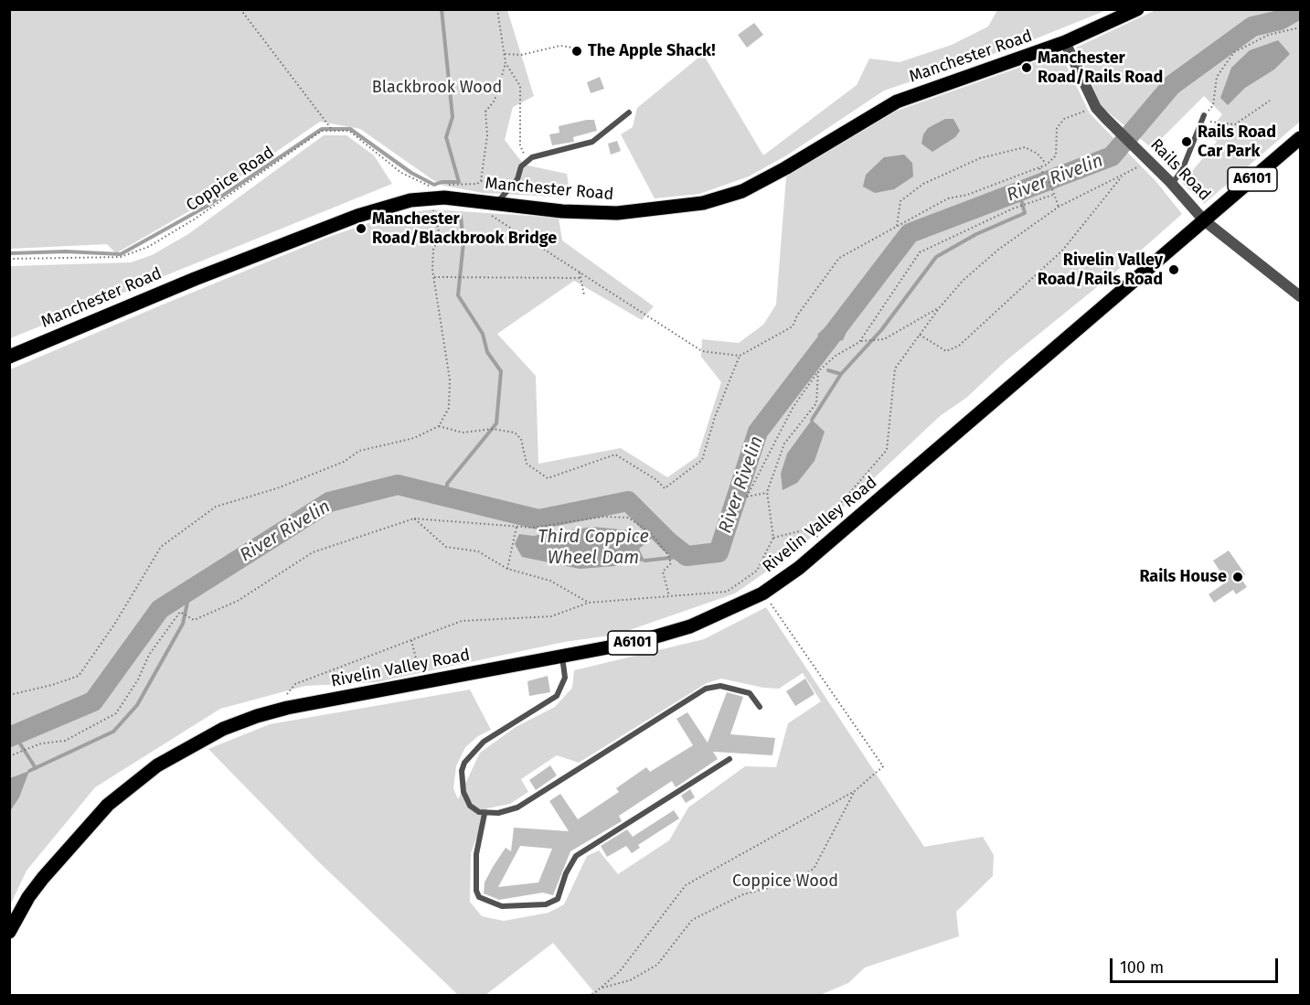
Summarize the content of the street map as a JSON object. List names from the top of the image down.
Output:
{
  "streets": {
    "main road": ["Manchester Road", "A6101", "Rivelin Valley Road"],
    "street": ["Rails Road"],
    "path": ["Coppice Road"]
  },
  "crossings": [
    ["Manchester Road", "Rails Road"],
    ["Rails Road", "Rivelin Valley Road"]
  ],
  "water": ["River Rivelin", "Third Coppice Wheel Dam"],
  "parks": ["Blackbrook Wood", "Coppice Wood"],
  "places": [
    "The Apple Shack!",
    "Manchester Road/Rails Road",
    "Rails Road Car Park",
    "Manchester Road/Blackbrook Bridge",
    "Rivelin Valley Road/Rails Road",
    "Rails House"
  ],
  "scale_bar": "100 m"
}
